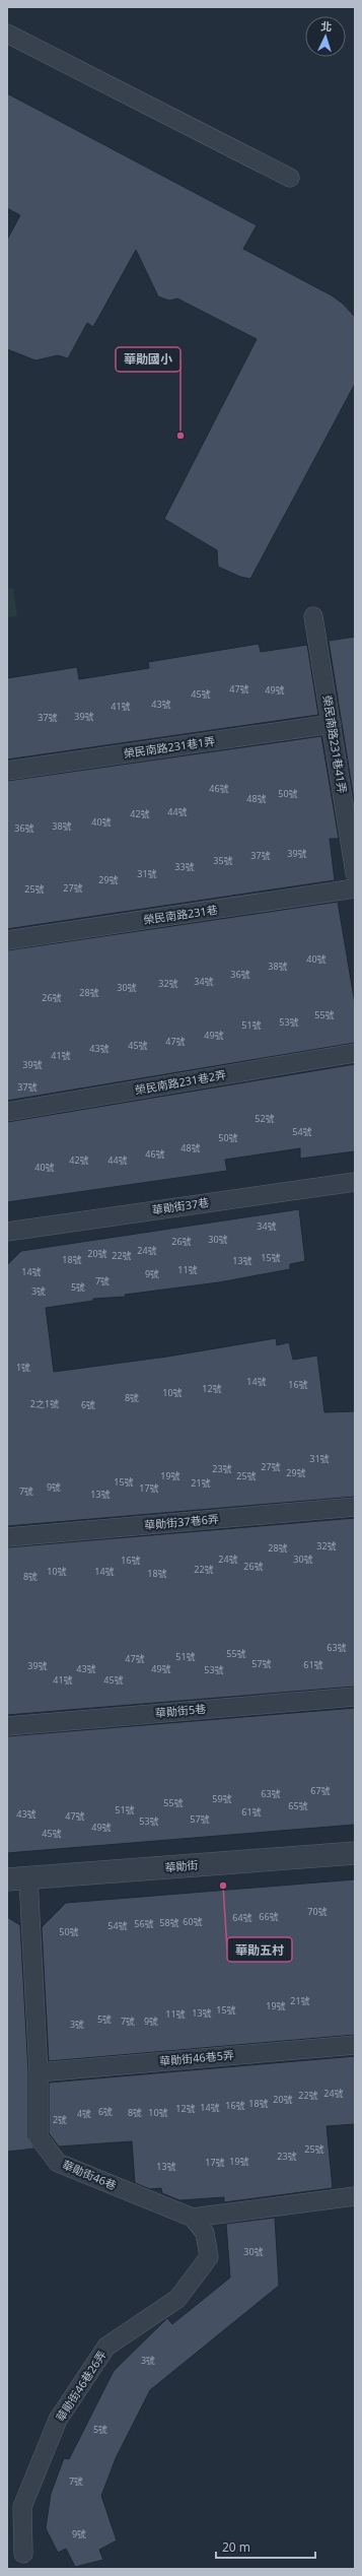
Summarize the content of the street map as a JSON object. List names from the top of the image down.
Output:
{
  "streets": {
    "street": ["華勛街"],
    "lane": [
      "榮民南路231巷41弄",
      "榮民南路231巷1弄",
      "榮民南路231巷",
      "榮民南路231巷2弄",
      "華勛街37巷",
      "華勛街37巷6弄",
      "華勛街5巷",
      "華勛街46巷5弄",
      "華勛街46巷",
      "華勛街46巷26弄"
    ]
  },
  "crossings": [
    ["榮民南路231巷41弄", "榮民南路231巷1弄"],
    ["華勛街", "華勛街46巷"],
    ["華勛街46巷5弄", "華勛街46巷"],
    ["華勛街46巷", "華勛街46巷26弄"]
  ],
  "places": ["華勛國小", "華勛五村"],
  "house_numbers": [
    "47號",
    "49號",
    "45號",
    "43號",
    "41號",
    "39號",
    "37號",
    "46號",
    "50號",
    "48號",
    "44號",
    "42號",
    "40號",
    "38號",
    "36號",
    "39號",
    "37號",
    "35號",
    "33號",
    "31號",
    "29號",
    "27號",
    "25號",
    "40號",
    "38號",
    "36號",
    "34號",
    "32號",
    "30號",
    "28號",
    "26號",
    "55號",
    "53號",
    "51號",
    "49號",
    "47號",
    "45號",
    "43號",
    "41號",
    "39號",
    "37號",
    "52號",
    "54號",
    "50號",
    "48號",
    "46號",
    "42號",
    "44號",
    "40號",
    "34號",
    "30號",
    "26號",
    "24號",
    "20號",
    "22號",
    "15號",
    "18號",
    "13號",
    "11號",
    "14號",
    "9號",
    "7號",
    "5號",
    "3號",
    "1號",
    "14號",
    "16號",
    "12號",
    "10號",
    "8號",
    "2之1號",
    "6號",
    "31號",
    "27號",
    "23號",
    "29號",
    "19號",
    "25號",
    "15號",
    "21號",
    "9號",
    "17號",
    "7號",
    "13號",
    "32號",
    "28號",
    "24號",
    "30號",
    "16號",
    "26號",
    "22號",
    "10號",
    "14號",
    "18號",
    "8號",
    "63號",
    "55號",
    "51號",
    "47號",
    "57號",
    "61號",
    "39號",
    "43號",
    "49號",
    "53號",
    "41號",
    "45號",
    "67號",
    "63號",
    "59號",
    "55號",
    "65號",
    "51號",
    "61號",
    "43號",
    "47號",
    "57號",
    "53號",
    "49號",
    "45號",
    "70號",
    "66號",
    "64號",
    "60號",
    "58號",
    "56號",
    "54號",
    "50號",
    "21號",
    "19號",
    "15號",
    "13號",
    "11號",
    "5號",
    "7號",
    "9號",
    "3號",
    "24號",
    "22號",
    "20號",
    "18號",
    "16號",
    "14號",
    "12號",
    "6號",
    "8號",
    "10號",
    "4號",
    "2號",
    "25號",
    "23號",
    "19號",
    "17號",
    "13號",
    "30號",
    "3號",
    "5號",
    "7號",
    "9號"
  ],
  "scale_bar": "20 m",
  "north": "top"
}
